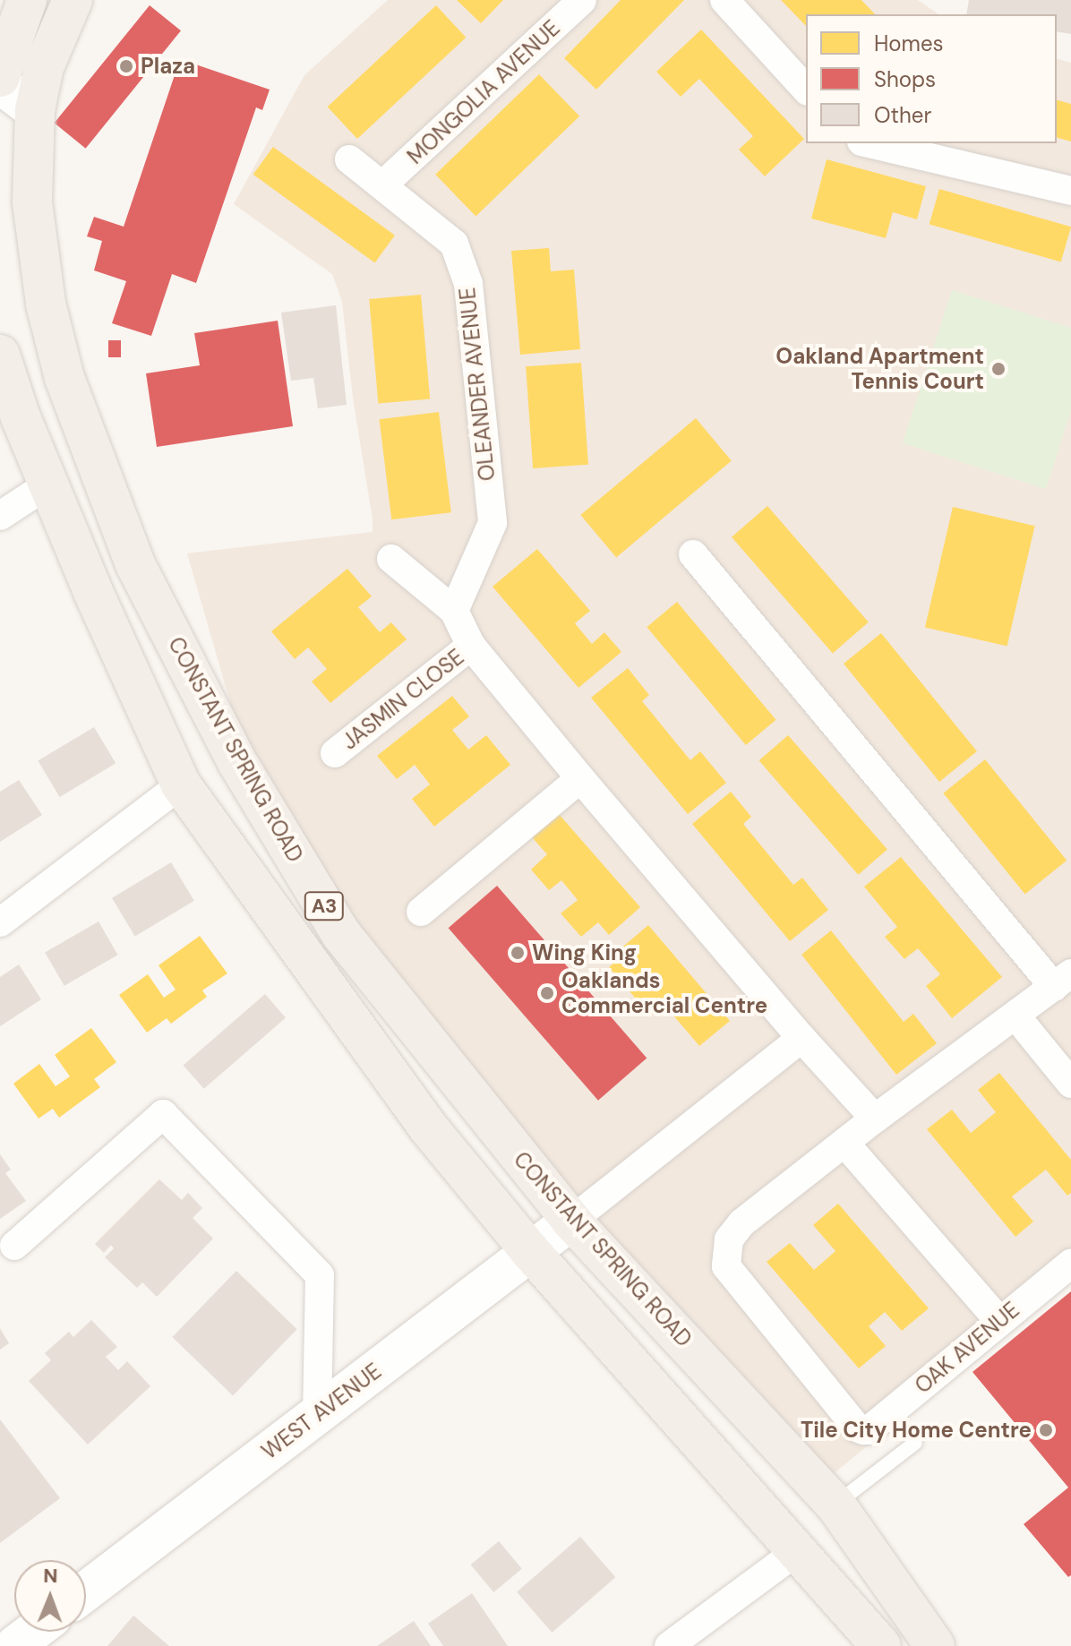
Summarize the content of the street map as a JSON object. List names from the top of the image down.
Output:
{
  "streets": {
    "main road": ["CONSTANT SPRING ROAD", "A3"],
    "street": [
      "MONGOLIA AVENUE",
      "OLEANDER AVENUE",
      "JASMIN CLOSE",
      "OAK AVENUE",
      "WEST AVENUE"
    ]
  },
  "crossings": [
    ["MONGOLIA AVENUE", "OLEANDER AVENUE"],
    ["CONSTANT SPRING ROAD", "WEST AVENUE"],
    ["A3", "WEST AVENUE"]
  ],
  "places": [
    "Plaza",
    "Oakland Apartment Tennis Court",
    "Wing King",
    "Oaklands Commercial Centre",
    "Tile City Home Centre"
  ],
  "legend": ["Homes", "Shops", "Other"],
  "north": "top"
}
